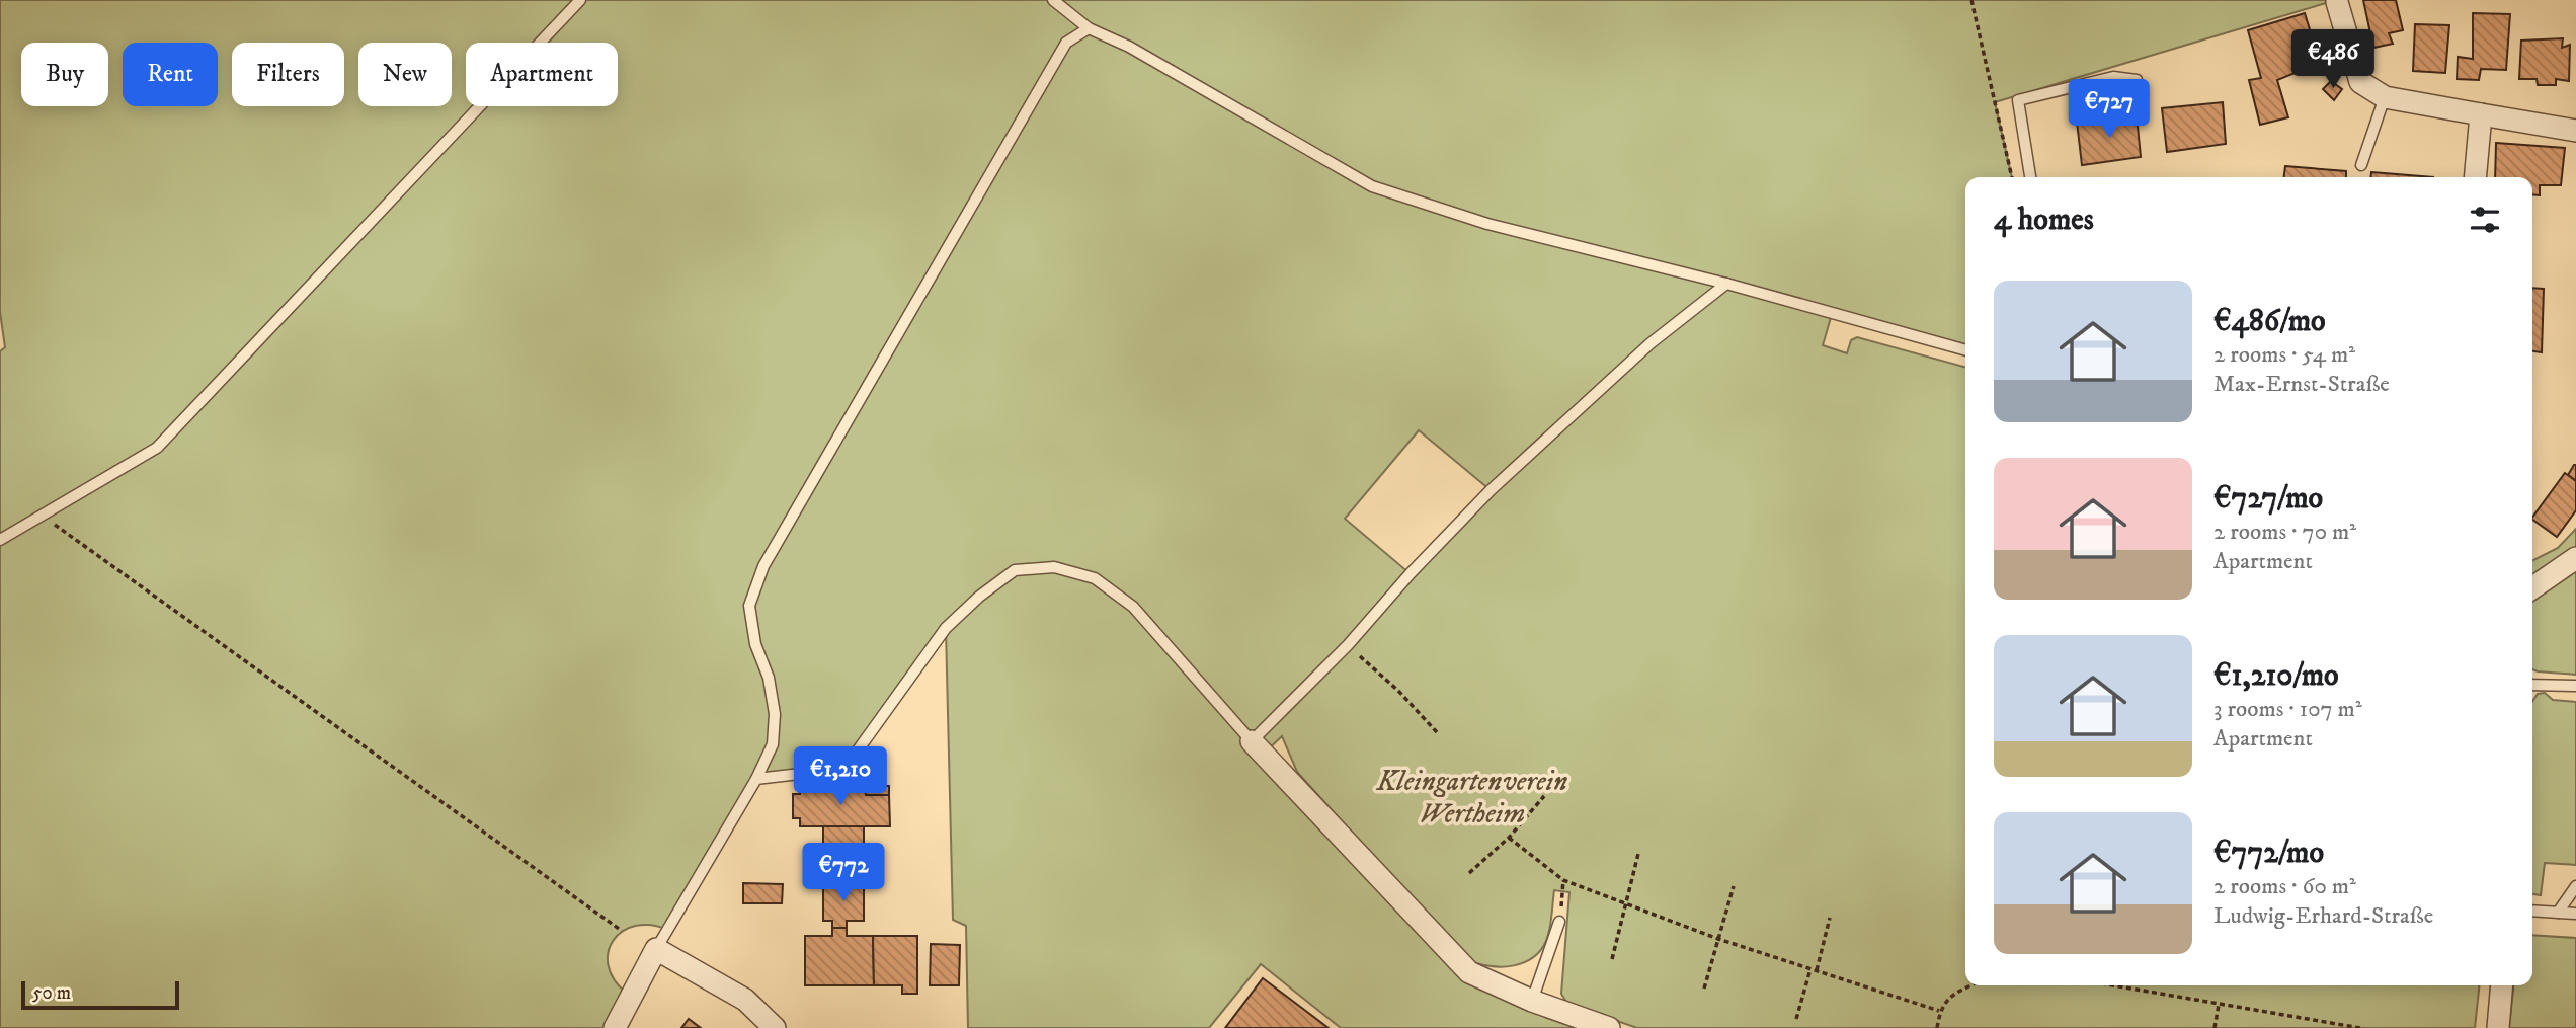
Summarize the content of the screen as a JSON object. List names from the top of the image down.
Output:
{
  "parks": ["Kleingartenverein Wertheim"],
  "scale_bar": "50 m",
  "page": {
    "price": [
      "€486",
      "€727",
      "€1,210",
      "€772"
    ],
    "chip": [
      "Buy",
      "Rent",
      "Filters",
      "New",
      "Apartment"
    ],
    "heading": "4 homes",
    "list": [
      {
        "name": "€486/mo",
        "note": "2 rooms · 54 m² · Max-Ernst-Straße"
      },
      {
        "name": "€727/mo",
        "note": "2 rooms · 70 m² · Apartment"
      },
      {
        "name": "€1,210/mo",
        "note": "3 rooms · 107 m² · Apartment"
      },
      {
        "name": "€772/mo",
        "note": "2 rooms · 60 m² · Ludwig-Erhard-Straße"
      }
    ],
    "scale": "50 m"
  }
}
